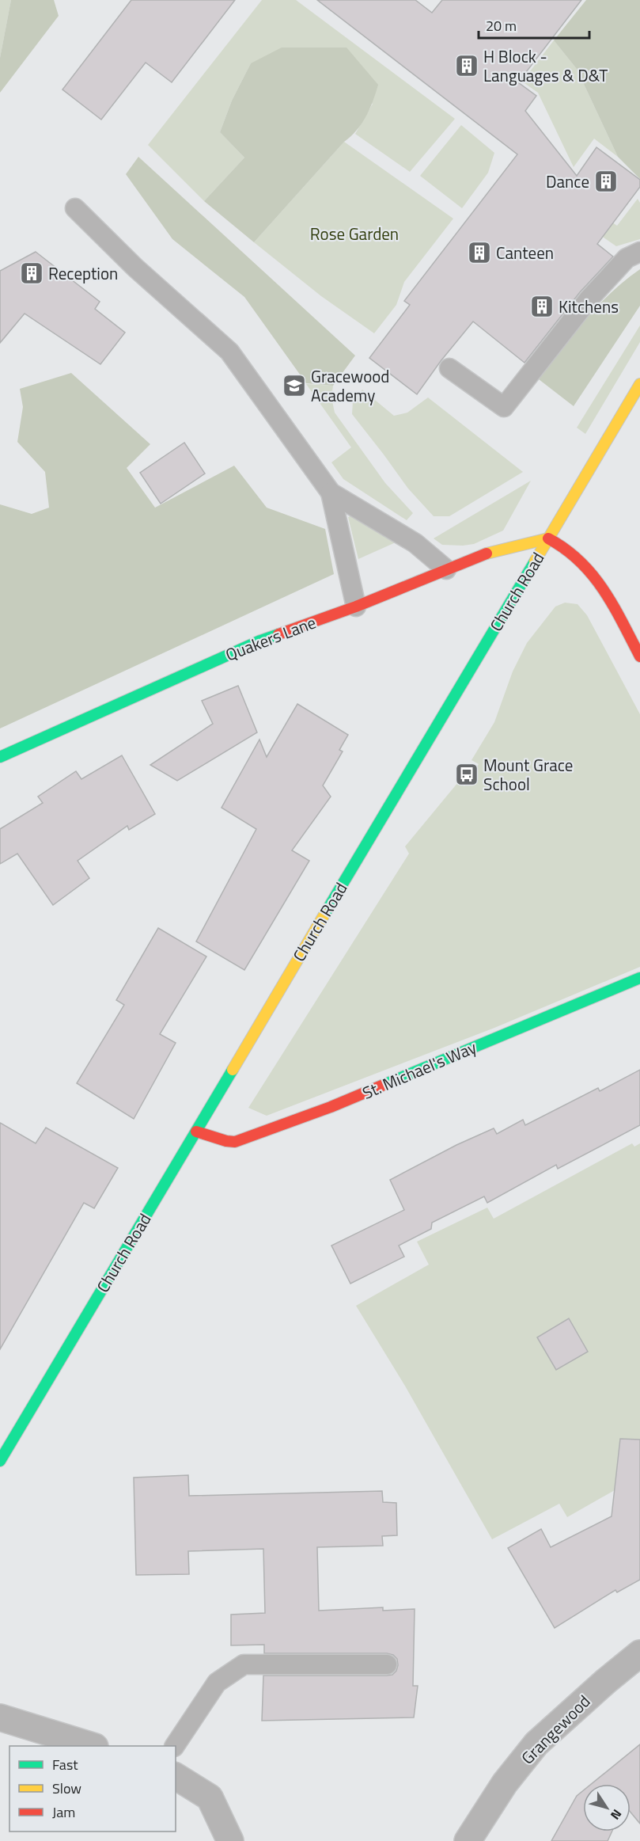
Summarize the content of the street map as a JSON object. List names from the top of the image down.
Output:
{
  "streets": {
    "street": [
      "Church Road",
      "Quakers Lane",
      "St. Michael's Way",
      "Grangewood"
    ]
  },
  "crossings": [
    ["Church Road", "Quakers Lane"],
    ["Church Road", "St. Michael's Way"]
  ],
  "parks": ["Rose Garden"],
  "places": {
    "building": [
      "H Block - Languages & D&T",
      "Dance",
      "Canteen",
      "Reception",
      "Kitchens"
    ],
    "school or university": ["Gracewood Academy"],
    "bus stop": ["Mount Grace School"]
  },
  "legend": ["Fast", "Slow", "Jam"],
  "scale_bar": "20 m",
  "north": "bottom right"
}
